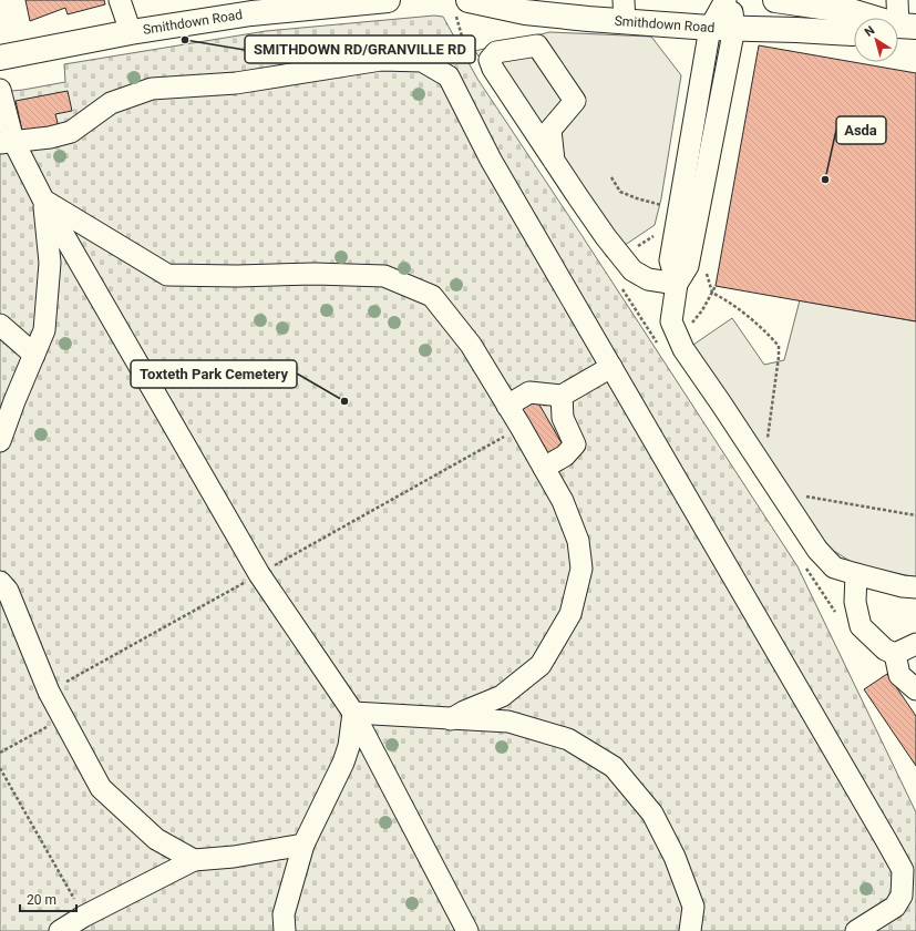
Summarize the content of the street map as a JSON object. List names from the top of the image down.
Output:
{
  "streets": {
    "highway": ["Smithdown Road"]
  },
  "places": ["SMITHDOWN RD/GRANVILLE RD", "Asda", "Toxteth Park Cemetery"],
  "scale_bar": "20 m",
  "north": "top left"
}
